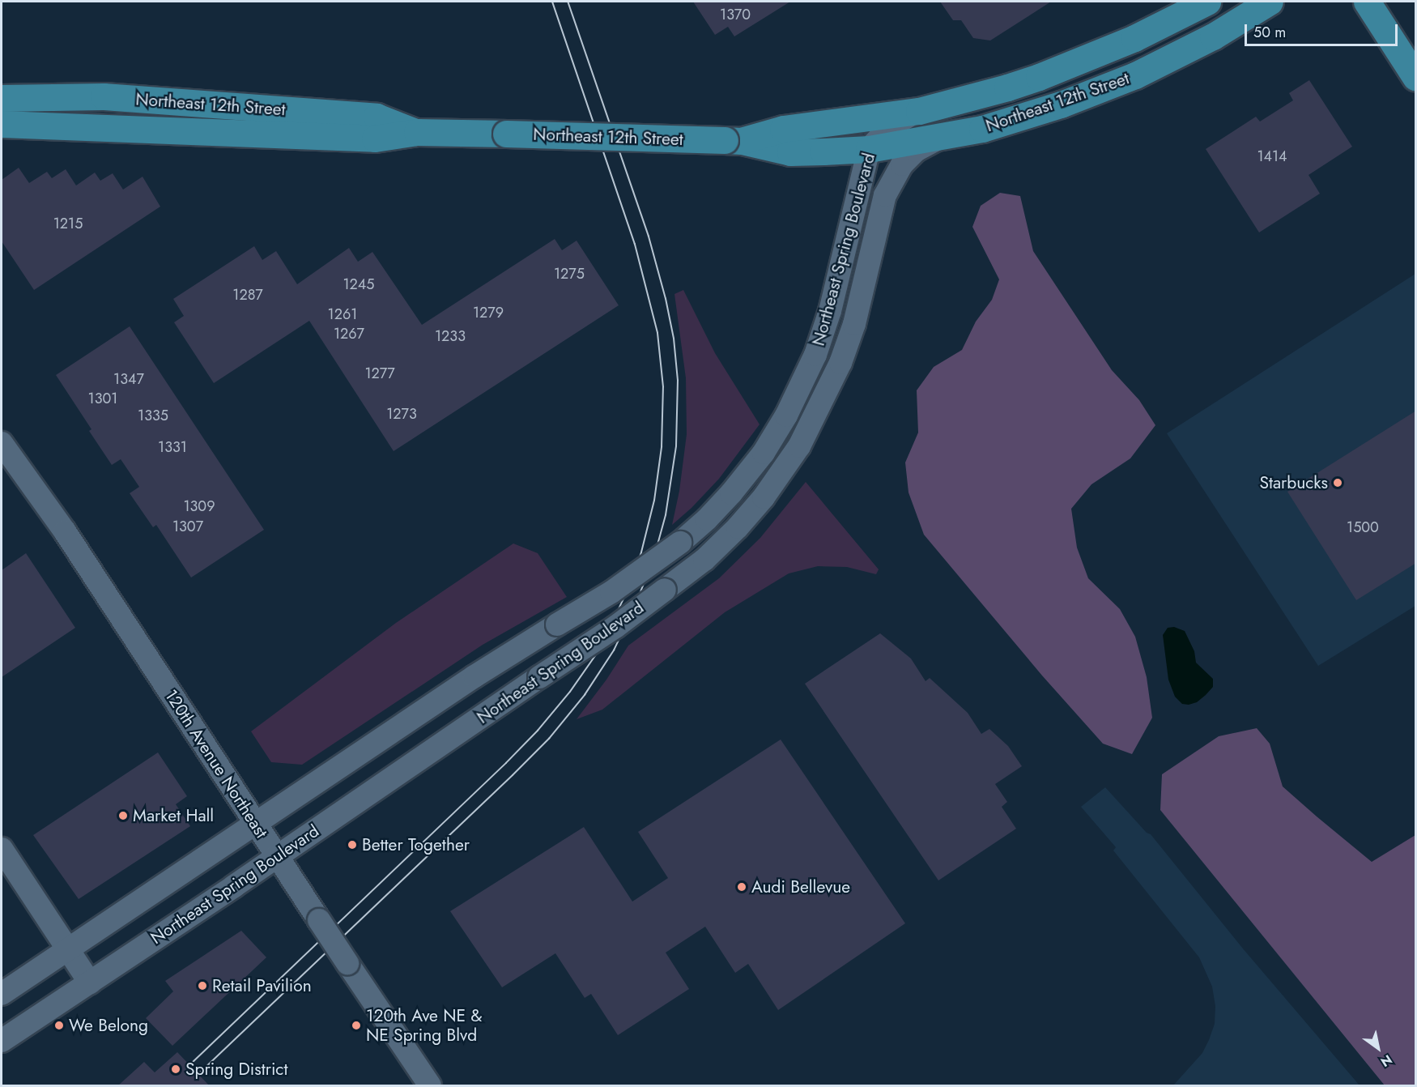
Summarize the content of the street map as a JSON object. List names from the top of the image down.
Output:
{
  "streets": {
    "main road": ["Northeast 12th Street"],
    "street": ["Northeast Spring Boulevard", "120th Avenue Northeast"]
  },
  "crossings": [
    ["Northeast 12th Street", "Northeast Spring Boulevard"],
    ["Northeast Spring Boulevard", "120th Avenue Northeast"]
  ],
  "places": [
    "Starbucks",
    "Market Hall",
    "Better Together",
    "Audi Bellevue",
    "Retail Pavilion",
    "We Belong",
    "120th Ave NE & NE Spring Blvd",
    "Spring District"
  ],
  "house_numbers": [
    "1370",
    "1414",
    "1215",
    "1275",
    "1245",
    "1287",
    "1279",
    "1261",
    "1267",
    "1233",
    "1277",
    "1347",
    "1301",
    "1273",
    "1335",
    "1331",
    "1309",
    "1307",
    "1500"
  ],
  "scale_bar": "50 m",
  "north": "bottom right"
}
